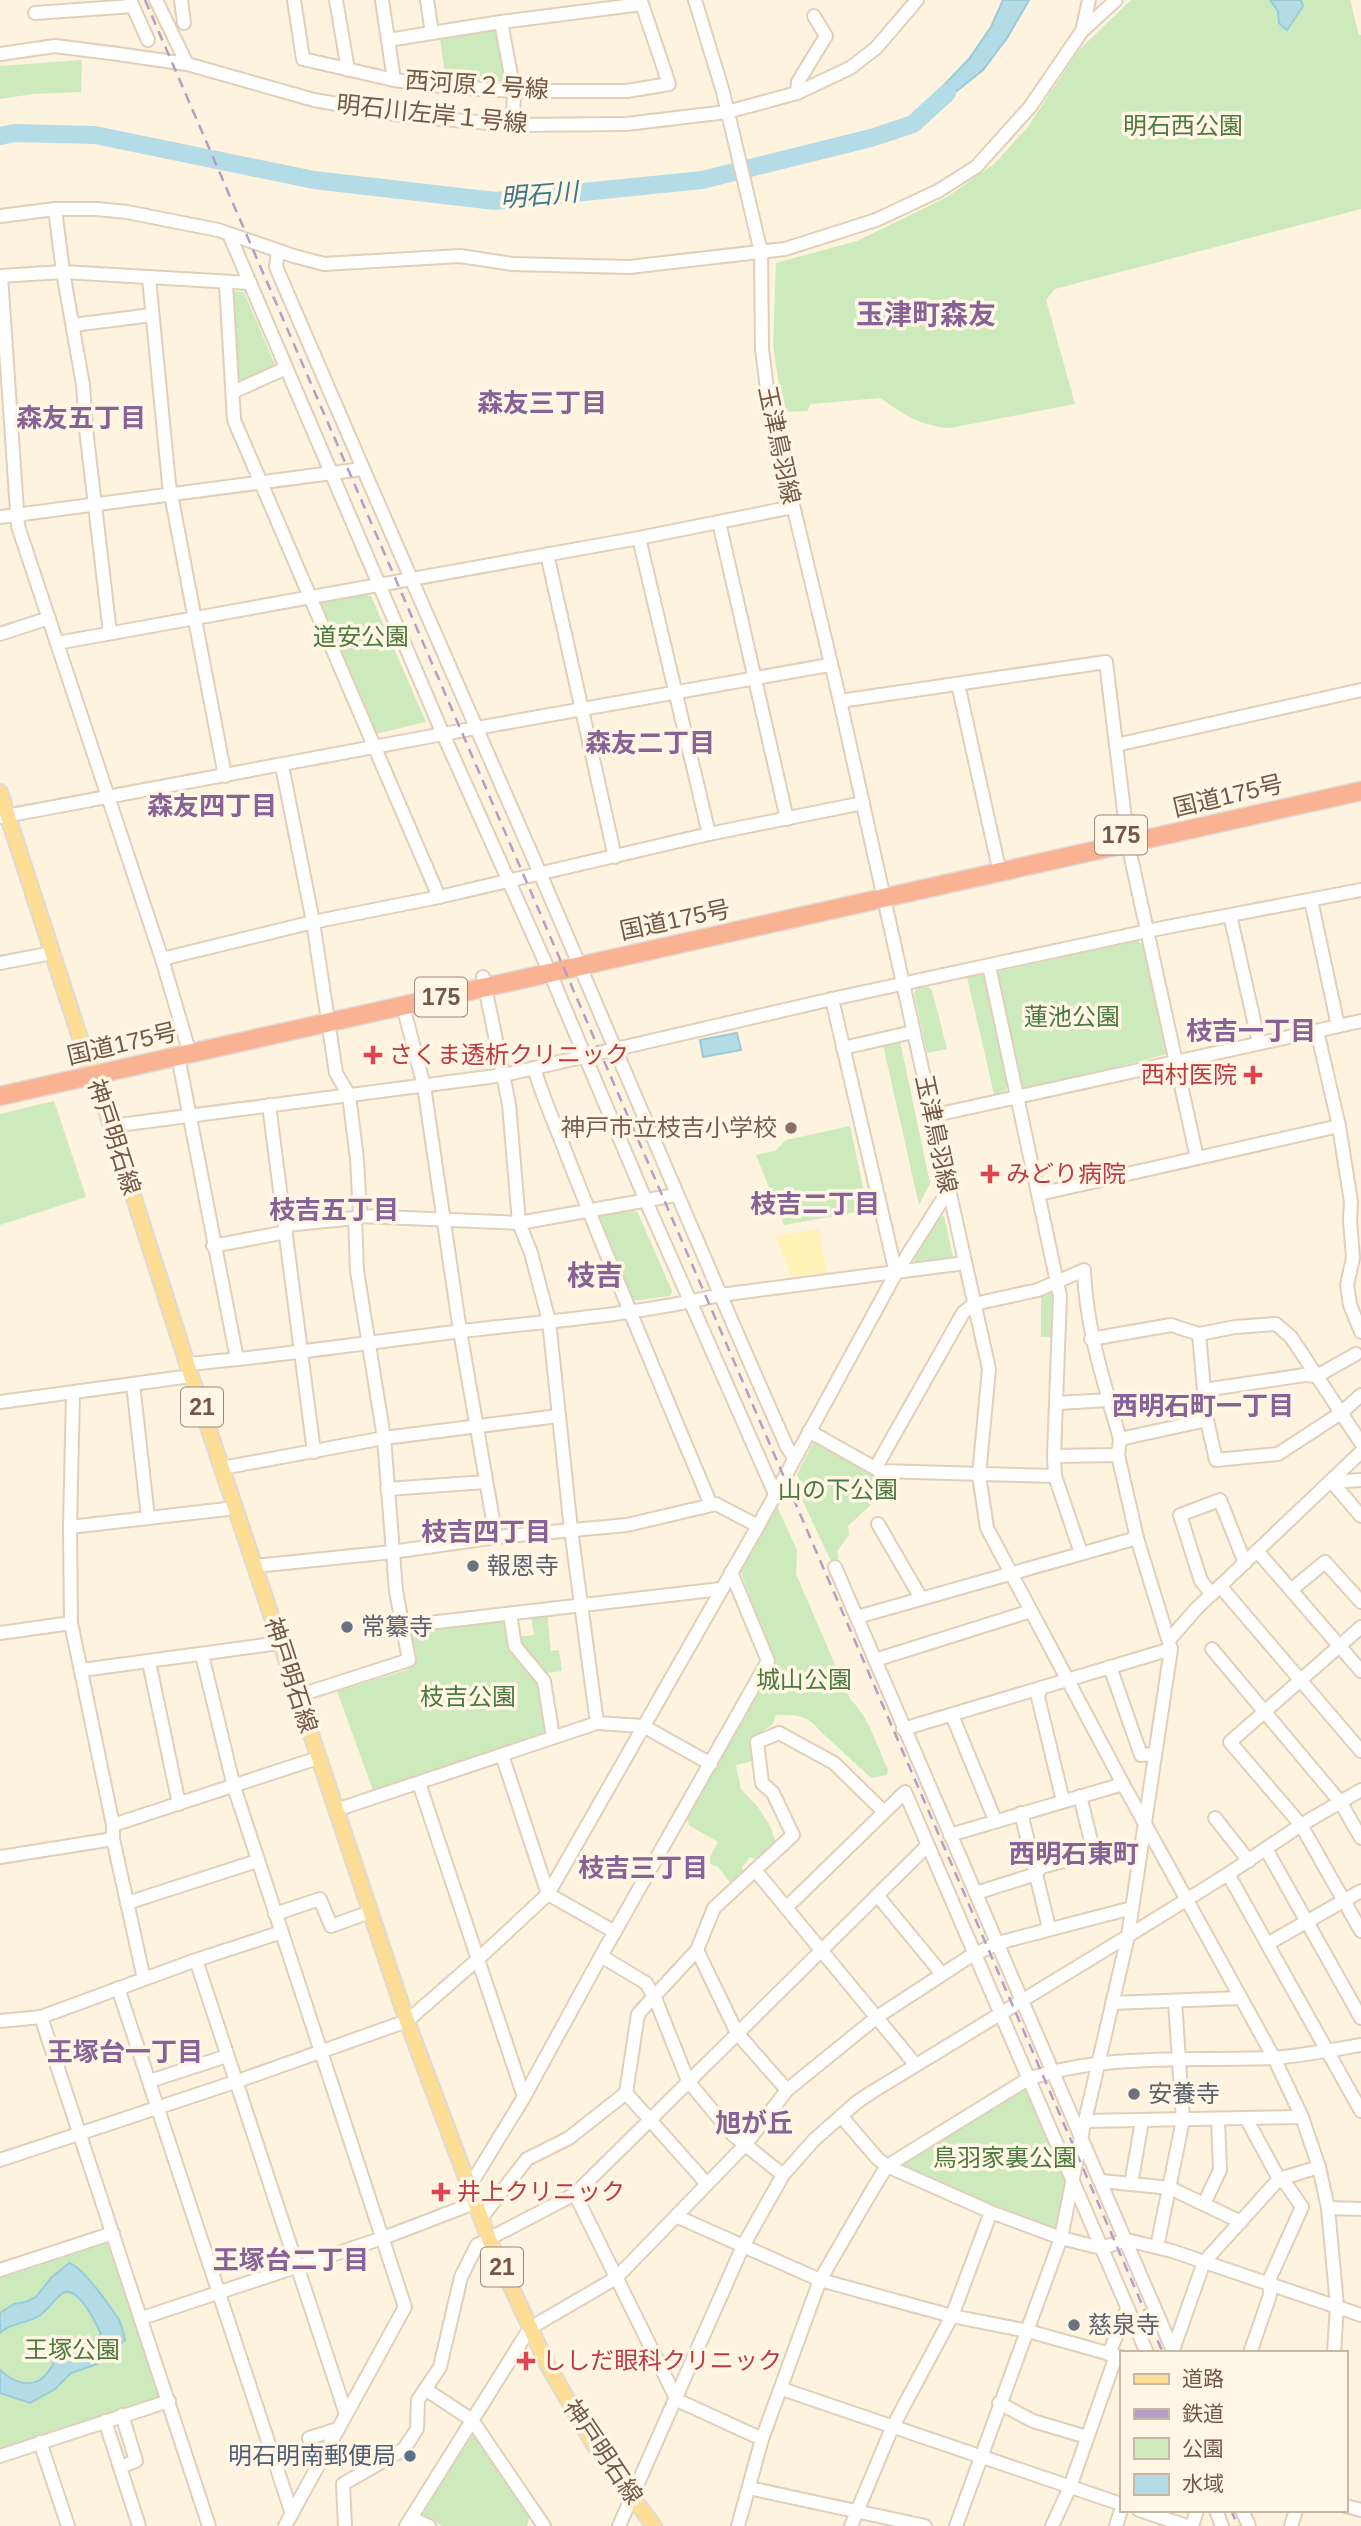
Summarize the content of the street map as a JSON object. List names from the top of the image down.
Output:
{
  "streets": {
    "highway": ["国道175号", "175"],
    "main road": ["神戸明石線", "21"],
    "street": ["西河原２号線", "明石川左岸１号線", "玉津鳥羽線"]
  },
  "crossings": [
    ["明石川左岸１号線", "玉津鳥羽線"],
    ["玉津鳥羽線", "国道175号"],
    ["国道175号", "神戸明石線"]
  ],
  "districts": [
    "玉津町森友",
    "森友三丁目",
    "森友五丁目",
    "森友二丁目",
    "森友四丁目",
    "枝吉一丁目",
    "枝吉二丁目",
    "枝吉五丁目",
    "枝吉",
    "西明石町一丁目",
    "枝吉四丁目",
    "西明石東町",
    "枝吉三丁目",
    "王塚台一丁目",
    "旭が丘",
    "王塚台二丁目"
  ],
  "water": ["明石川"],
  "parks": [
    "明石西公園",
    "道安公園",
    "蓮池公園",
    "山の下公園",
    "城山公園",
    "枝吉公園",
    "鳥羽家裏公園",
    "王塚公園"
  ],
  "places": {
    "health": [
      "さくま透析クリニック",
      "西村医院",
      "みどり病院",
      "井上クリニック",
      "ししだ眼科クリニック"
    ],
    "other": [
      "神戸市立枝吉小学校",
      "報恩寺",
      "常纂寺",
      "安養寺",
      "慈泉寺",
      "明石明南郵便局"
    ]
  },
  "legend": [
    "道路",
    "鉄道",
    "公園",
    "水域"
  ]
}
